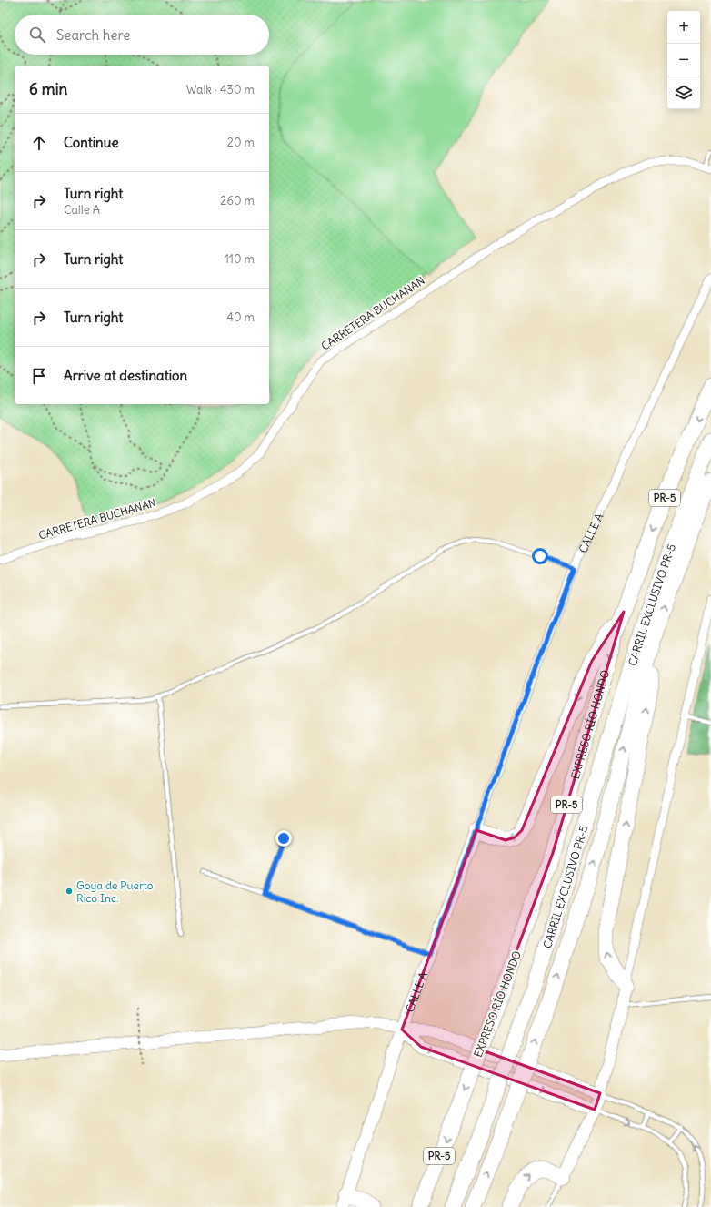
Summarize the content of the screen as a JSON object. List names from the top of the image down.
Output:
{
  "streets": {
    "highway": ["PR-5", "CARRIL EXCLUSIVO PR-5", "EXPRESO RÍO HONDO"],
    "street": ["CARRETERA BUCHANAN", "CALLE A"]
  },
  "places": ["Goya de Puerto Rico Inc."],
  "page": {
    "map_buttons": ["+", "−"],
    "search": "Search here",
    "heading": ["6 min", "Walk · 430 m"],
    "list": [
      ["Continue", "20 m"],
      ["Turn right", "Calle A", "260 m"],
      ["Turn right", "110 m"],
      ["Turn right", "40 m"],
      "Arrive at destination"
    ]
  }
}
